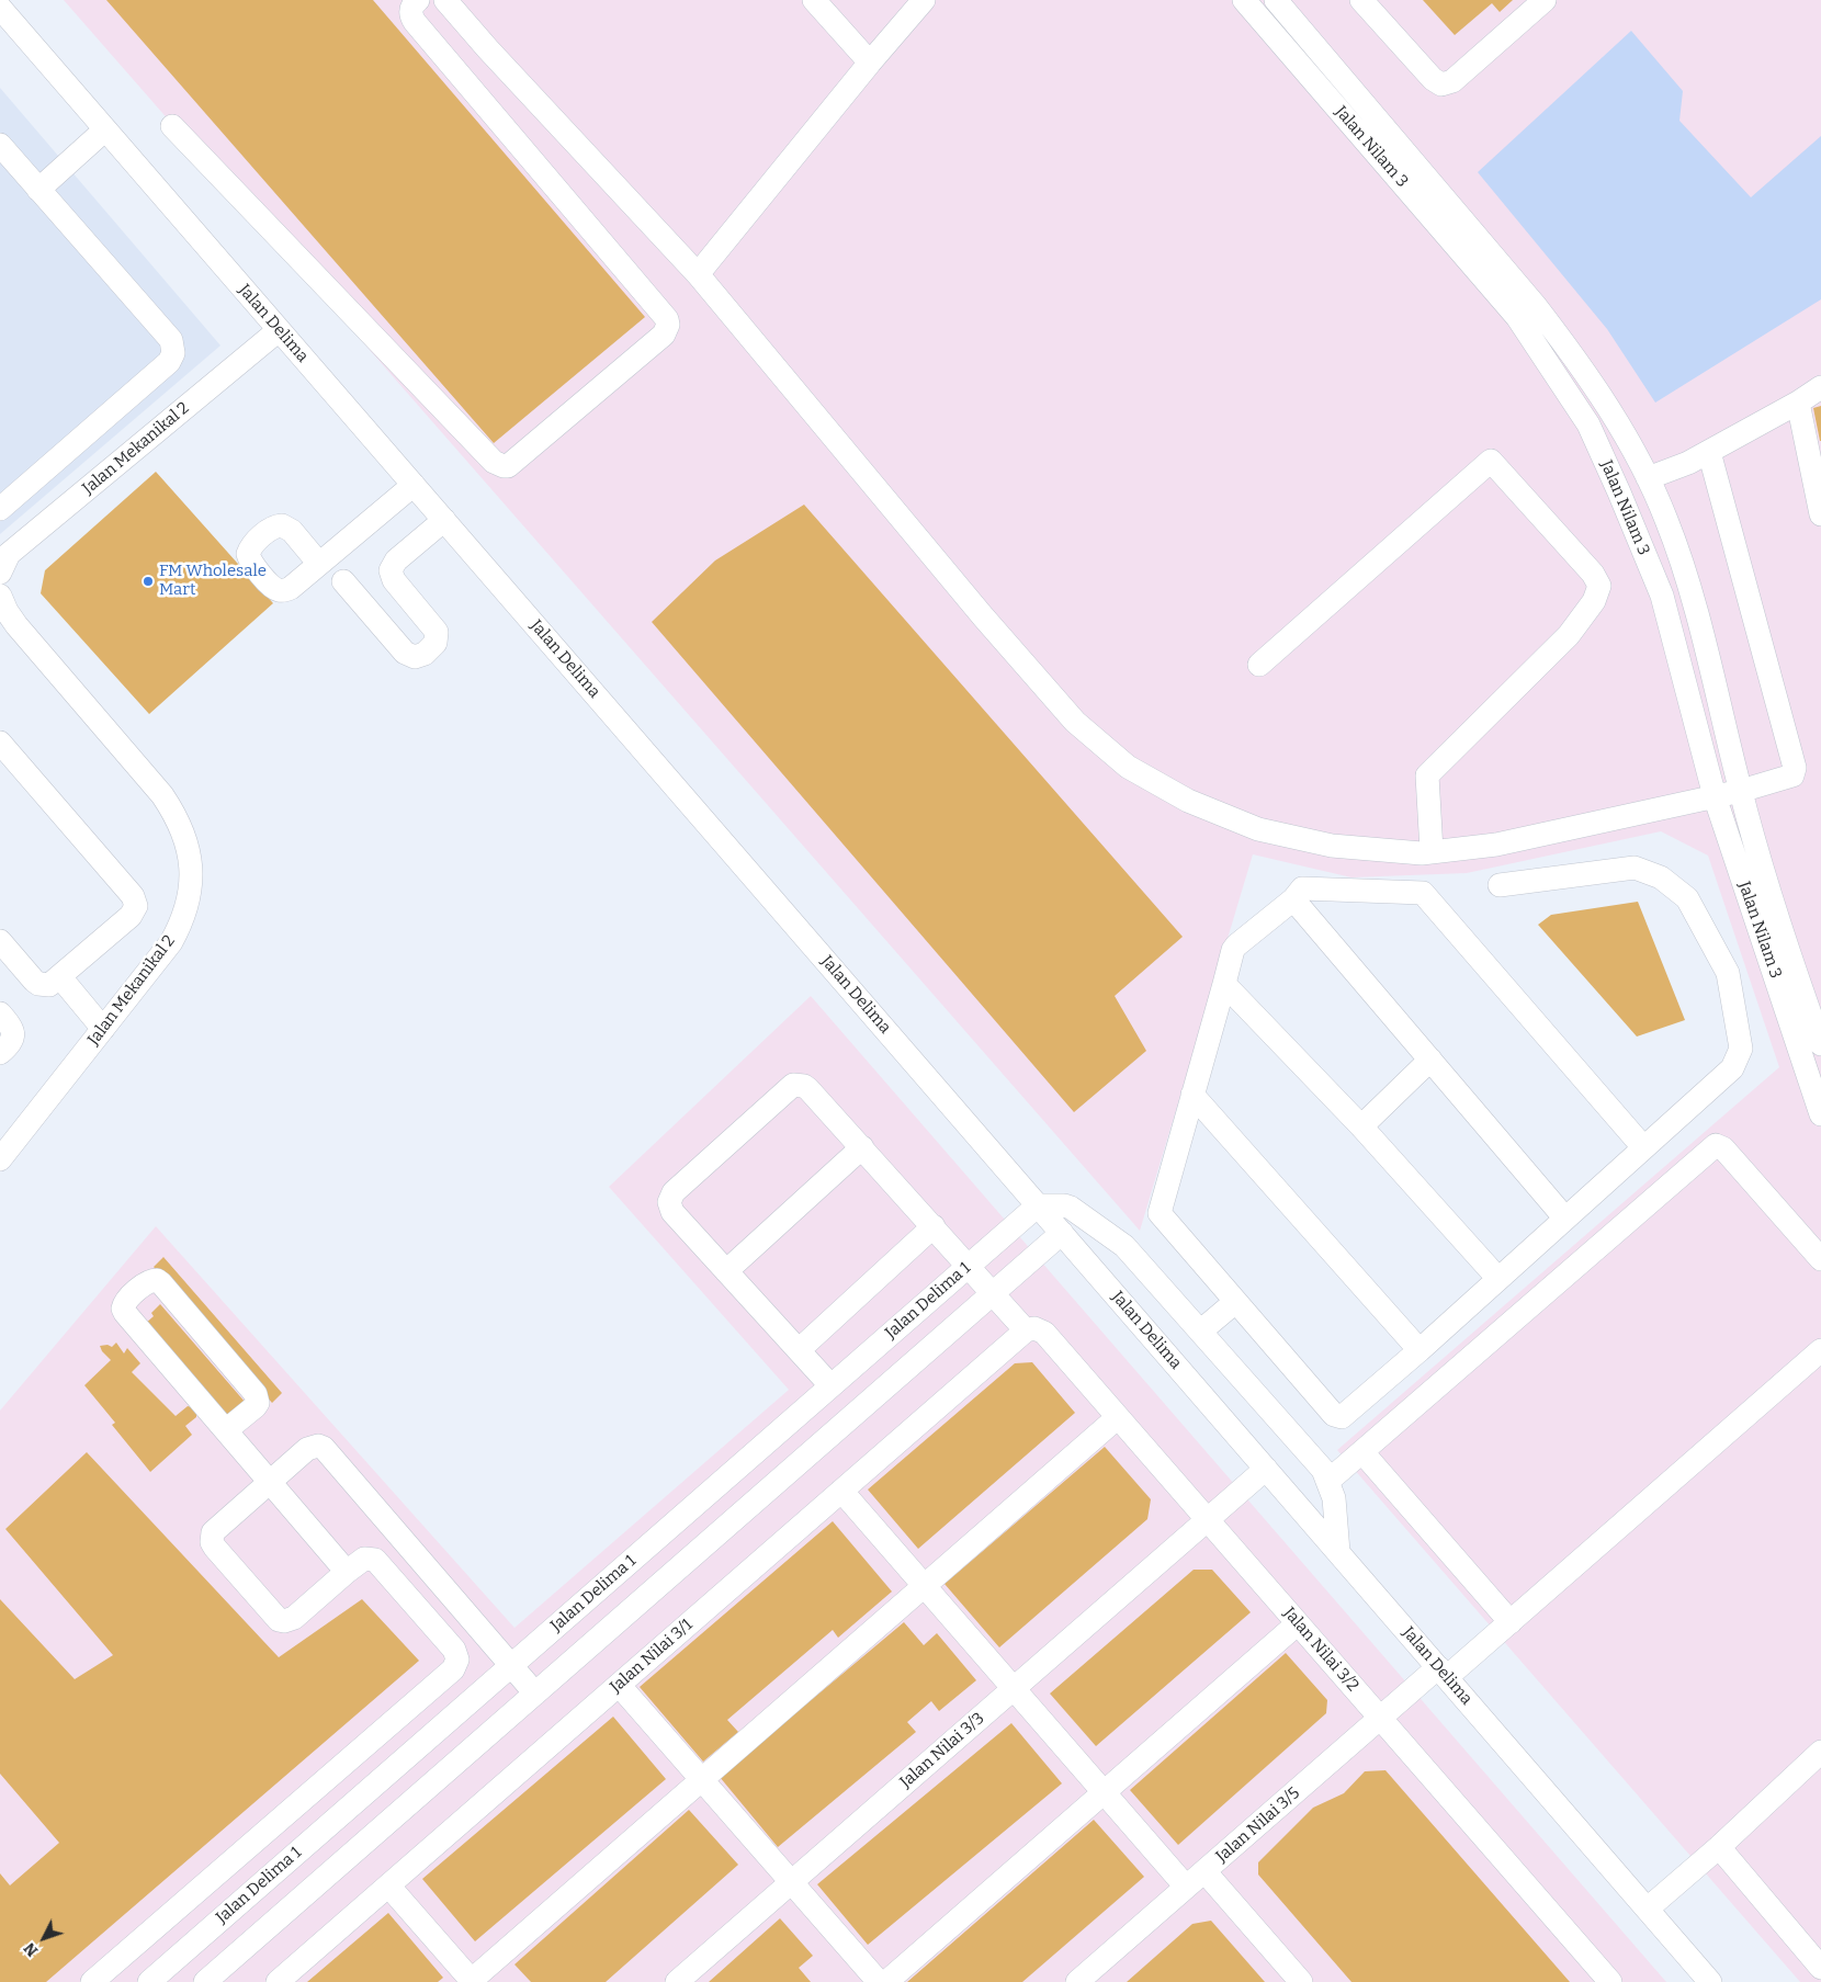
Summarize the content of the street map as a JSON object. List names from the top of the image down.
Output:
{
  "streets": {
    "street": [
      "Jalan Nilam 3",
      "Jalan Delima",
      "Jalan Mekanikal 2",
      "Jalan Delima 1",
      "Jalan Nilai 3/2",
      "Jalan Nilai 3/1",
      "Jalan Nilai 3/3",
      "Jalan Nilai 3/5"
    ]
  },
  "crossings": [
    ["Jalan Delima", "Jalan Mekanikal 2"],
    ["Jalan Delima", "Jalan Delima 1"],
    ["Jalan Delima", "Jalan Nilai 3/3"],
    ["Jalan Delima", "Jalan Nilai 3/5"],
    ["Jalan Nilai 3/2", "Jalan Nilai 3/1"],
    ["Jalan Nilai 3/2", "Jalan Nilai 3/3"],
    ["Jalan Nilai 3/2", "Jalan Nilai 3/5"]
  ],
  "places": ["FM Wholesale Mart"],
  "north": "bottom left"
}
